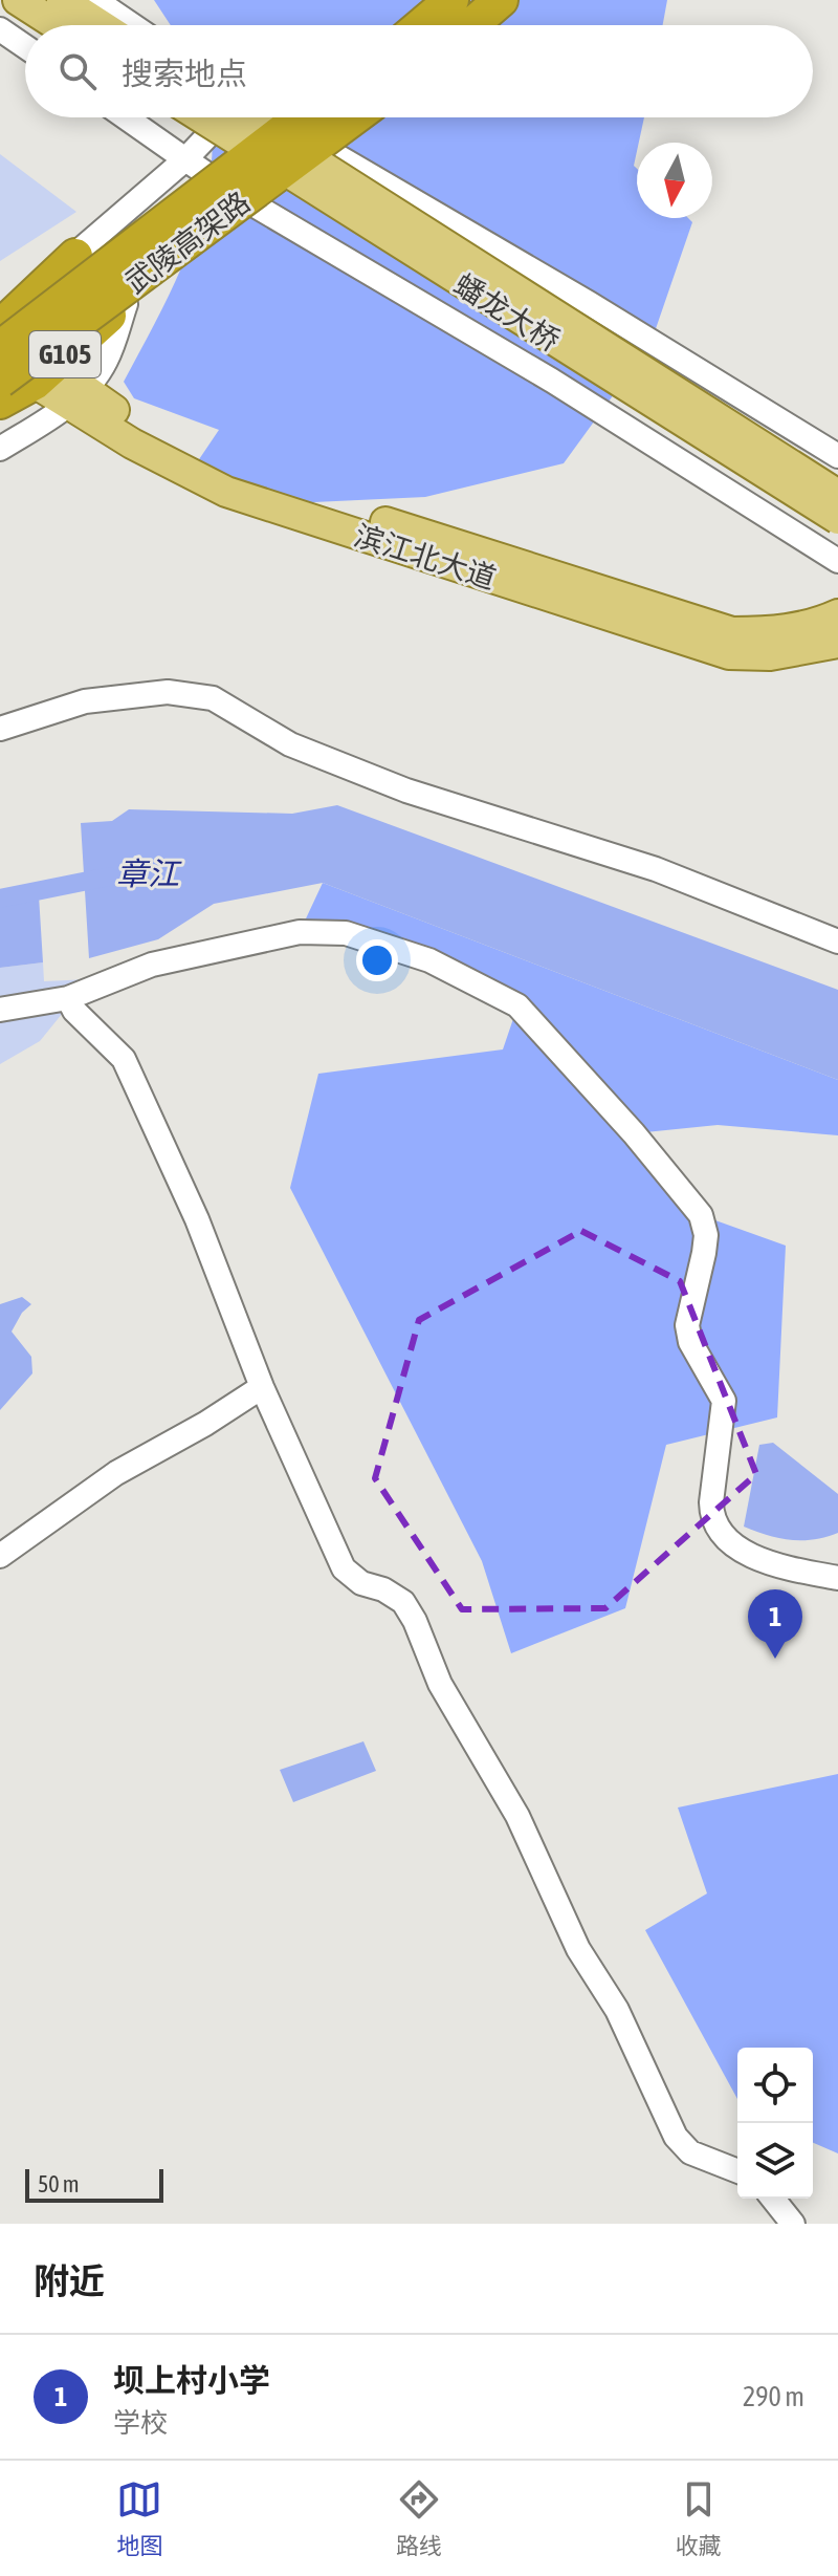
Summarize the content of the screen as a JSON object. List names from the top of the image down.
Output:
{
  "streets": {
    "highway": ["武陵高架路", "G105"],
    "main road": ["蟠龙大桥", "滨江北大道"]
  },
  "crossings": [
    ["G105", "滨江北大道"]
  ],
  "water": ["章江"],
  "scale_bar": "50 m",
  "north": "bottom",
  "page": {
    "search": "搜索地点",
    "pins": "1",
    "scale": "50 m",
    "heading": "附近",
    "list": [
      {
        "mark": "1",
        "name": "坝上村小学",
        "note": "学校",
        "value": "290 m"
      }
    ],
    "nav": ["地图", "路线", "收藏"]
  }
}
